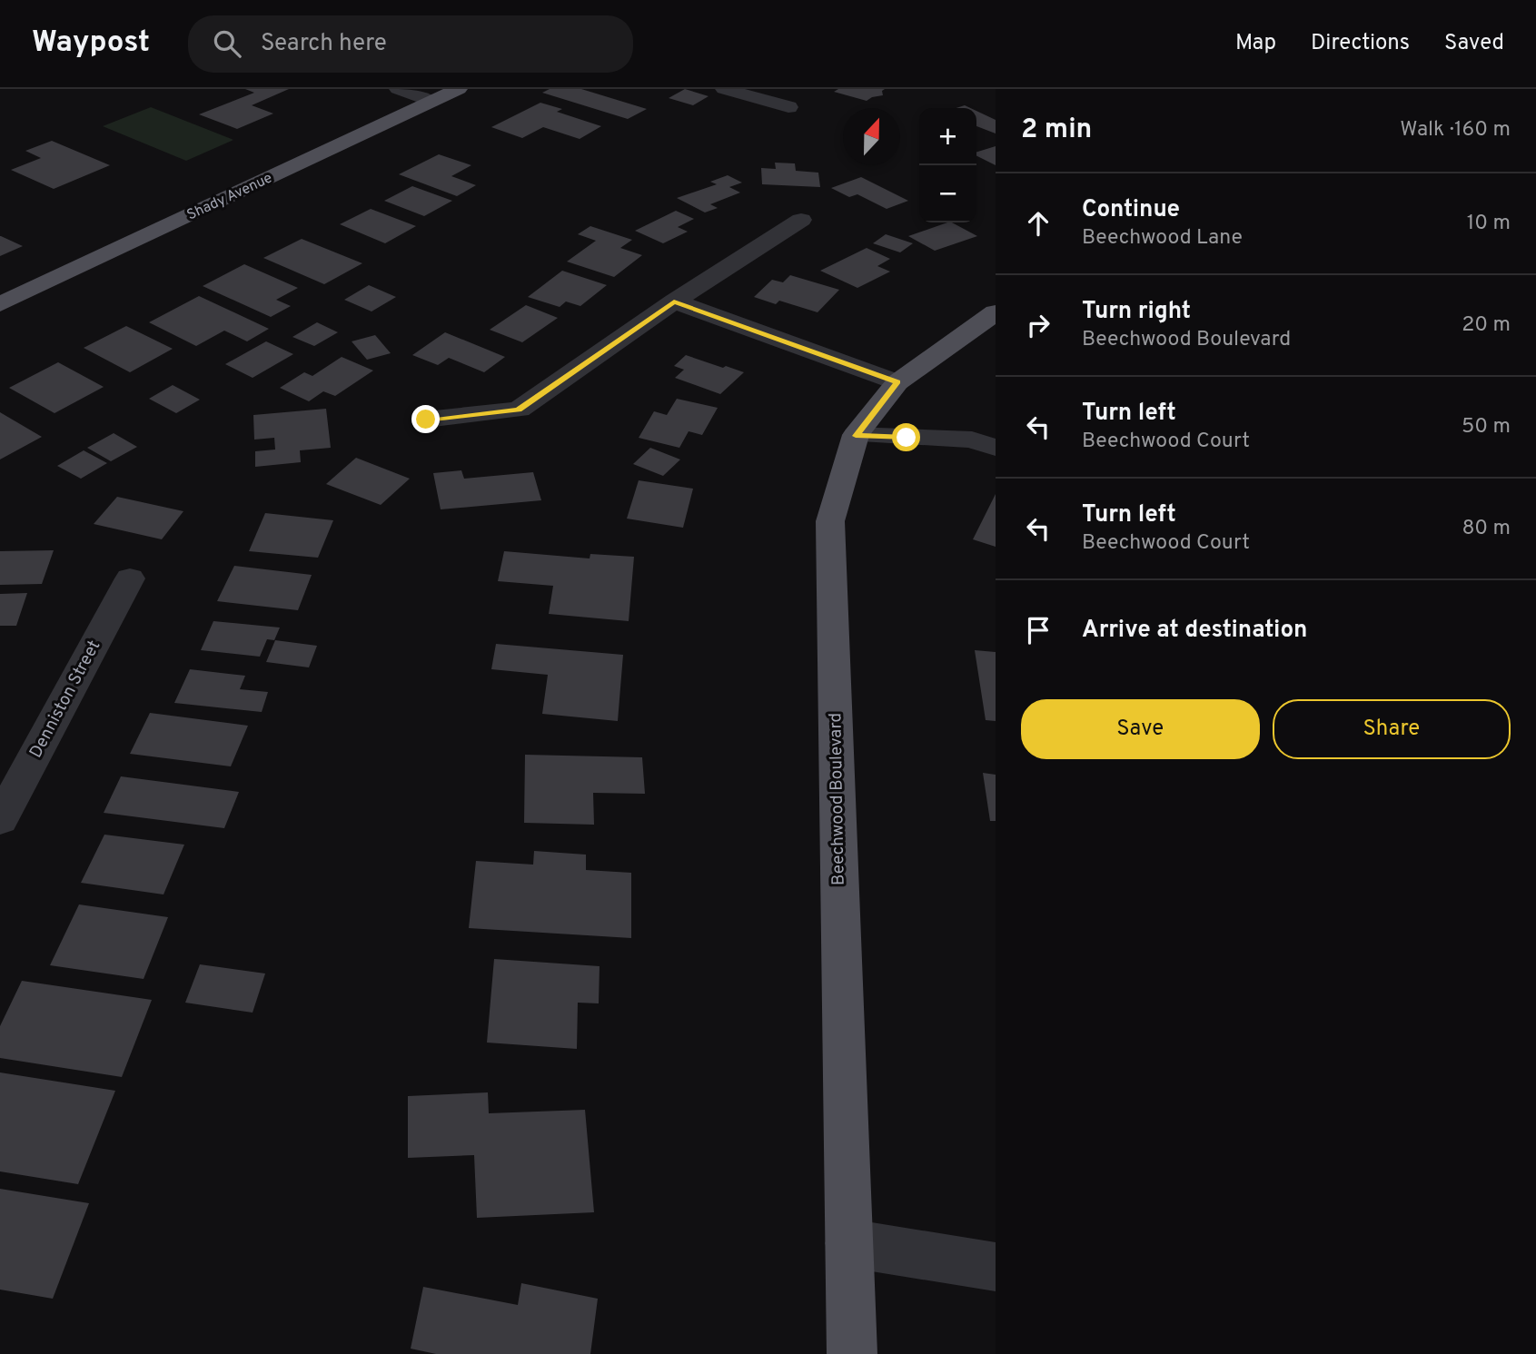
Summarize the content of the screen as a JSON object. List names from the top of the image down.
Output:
{
  "streets": {
    "main road": ["Shady Avenue", "Beechwood Boulevard"],
    "street": ["Denniston Street"]
  },
  "north": "top",
  "page": {
    "header": "Waypost",
    "search": "Search here",
    "nav": ["Map", "Directions", "Saved"],
    "heading": ["2 min", "Walk · 160 m"],
    "map_buttons": ["+", "−"],
    "list": [
      ["Continue", "Beechwood Lane", "10 m"],
      ["Turn right", "Beechwood Boulevard", "20 m"],
      ["Turn left", "Beechwood Court", "50 m"],
      ["Turn left", "Beechwood Court", "80 m"],
      "Arrive at destination"
    ],
    "buttons": ["Save", "Share"]
  }
}
